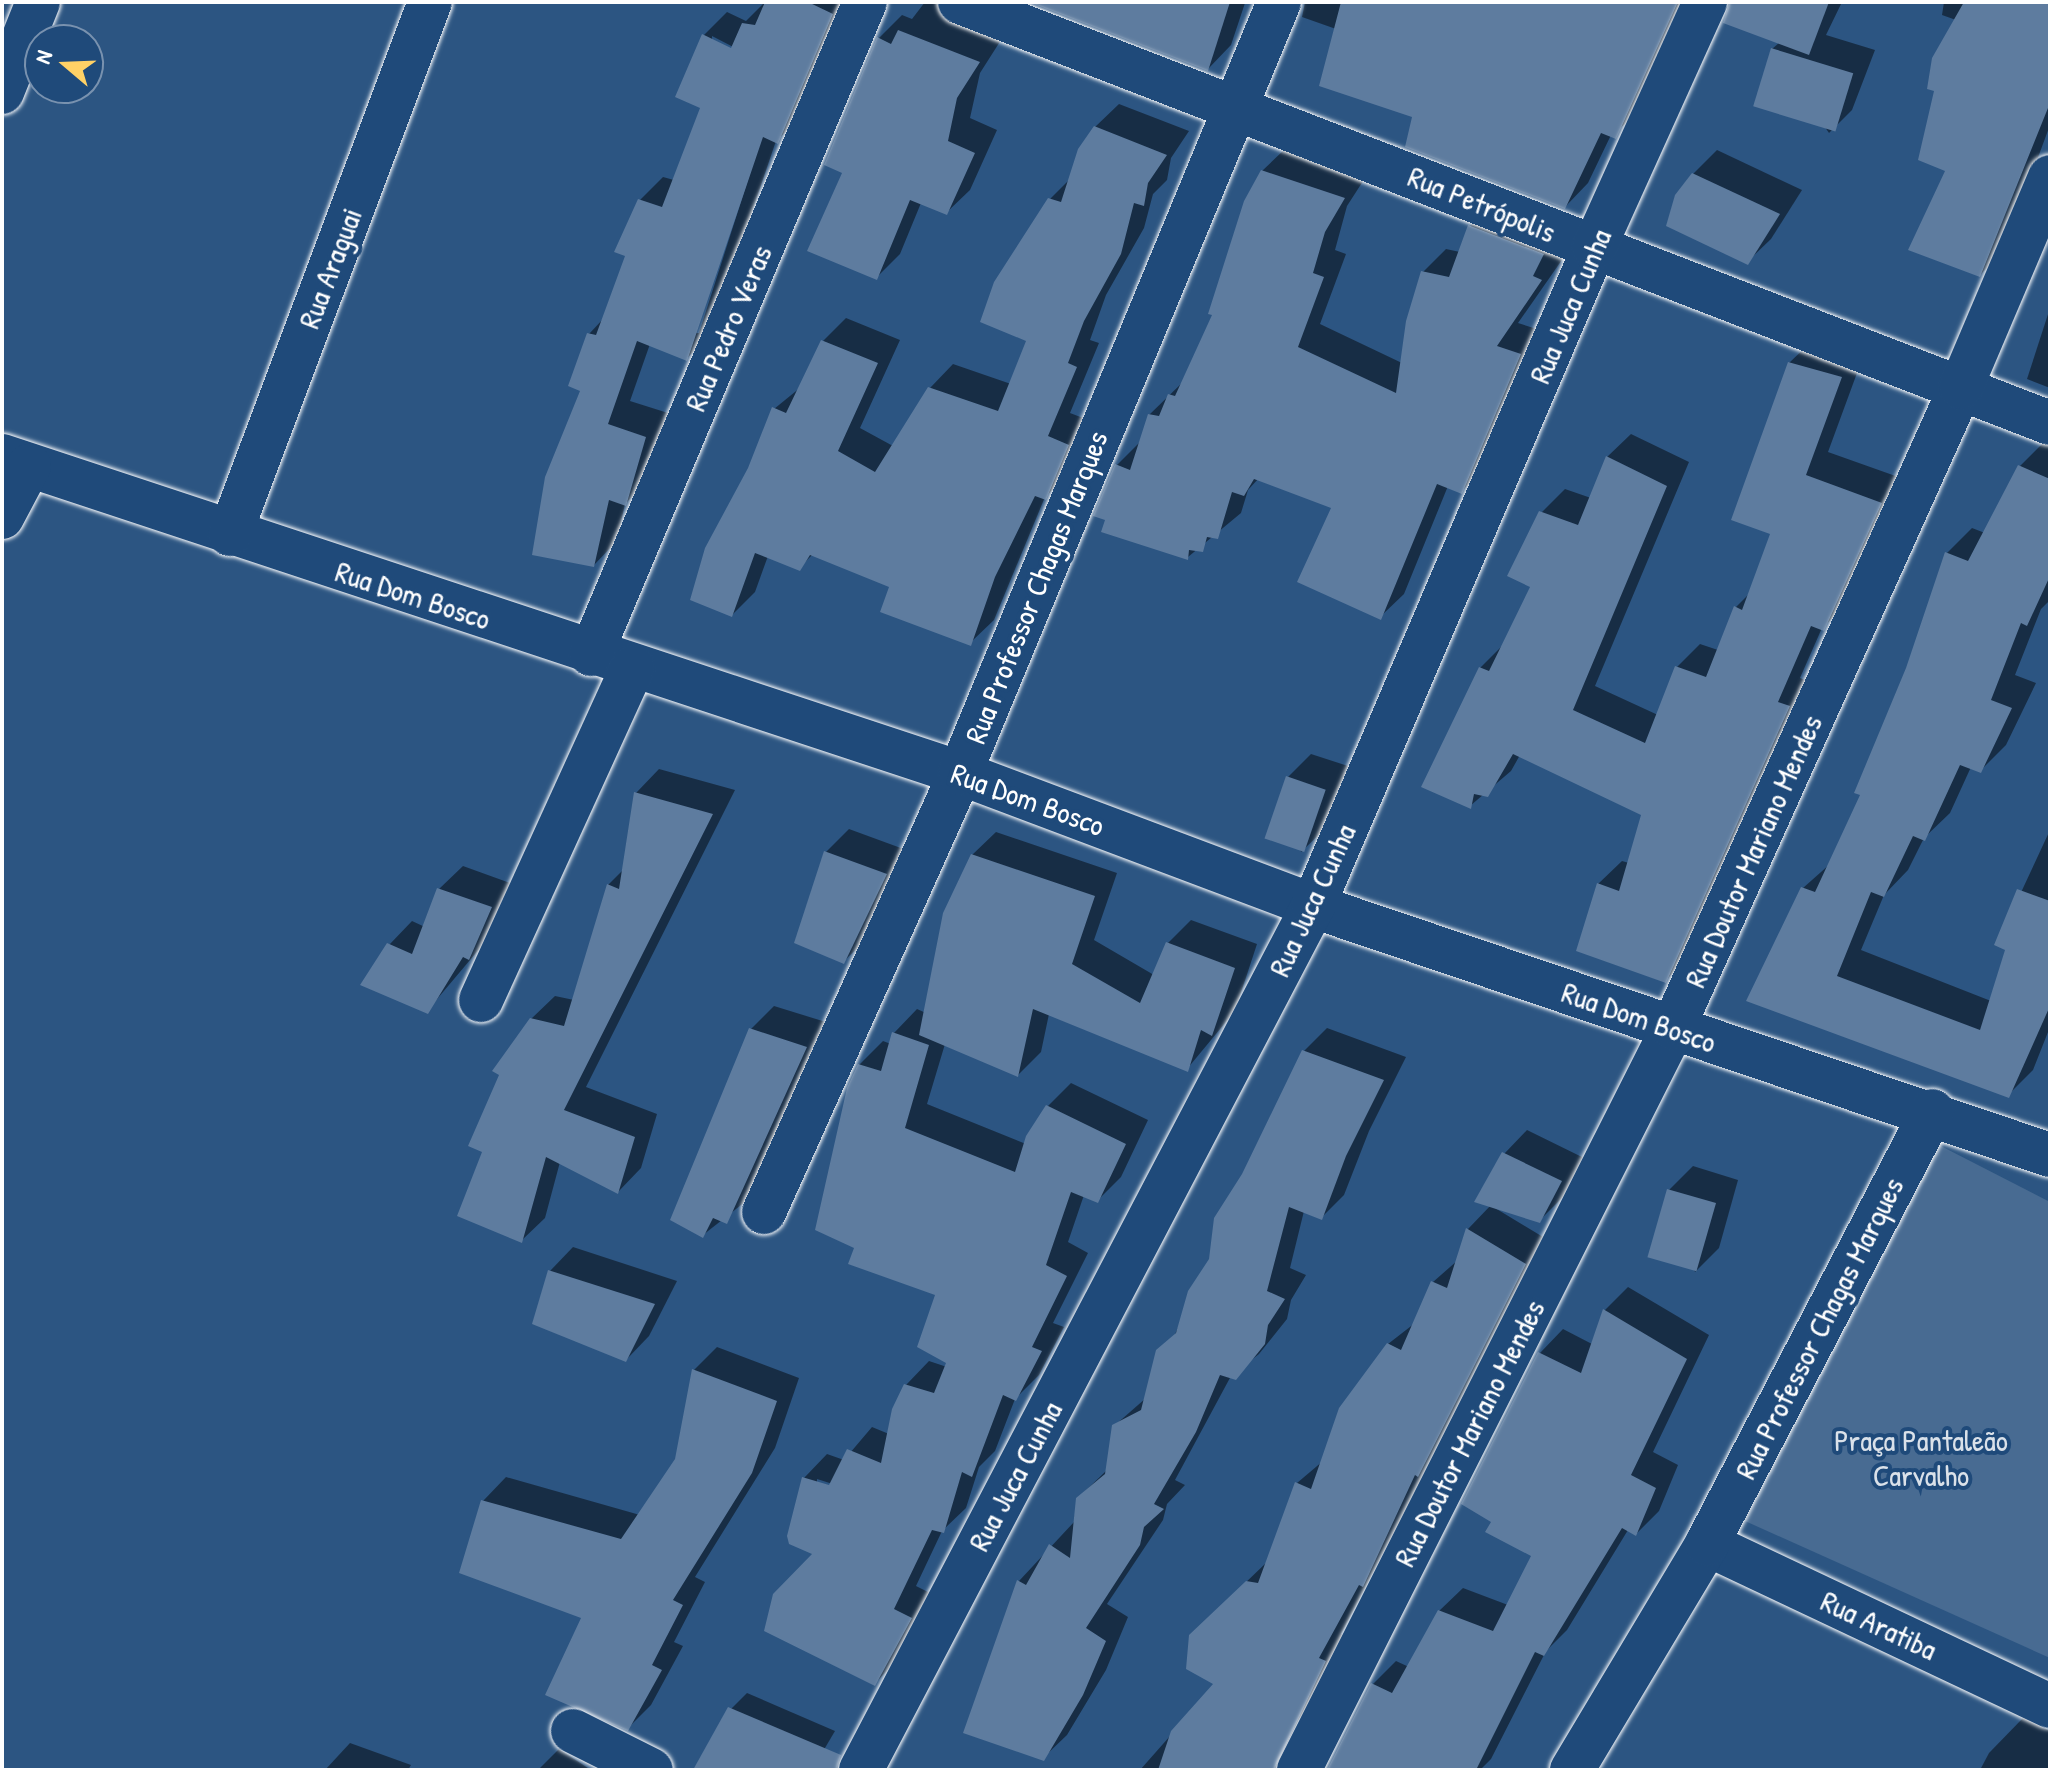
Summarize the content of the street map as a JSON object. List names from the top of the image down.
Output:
{
  "streets": {
    "street": [
      "Rua Petrópolis",
      "Rua Araguai",
      "Rua Juca Cunha",
      "Rua Pedro Veras",
      "Rua Professor Chagas Marques",
      "Rua Dom Bosco",
      "Rua Doutor Mariano Mendes",
      "Rua Aratiba"
    ]
  },
  "crossings": [
    ["Rua Petrópolis", "Rua Juca Cunha"],
    ["Rua Petrópolis", "Rua Professor Chagas Marques"],
    ["Rua Petrópolis", "Rua Doutor Mariano Mendes"],
    ["Rua Araguai", "Rua Dom Bosco"],
    ["Rua Juca Cunha", "Rua Dom Bosco"],
    ["Rua Pedro Veras", "Rua Dom Bosco"],
    ["Rua Professor Chagas Marques", "Rua Dom Bosco"],
    ["Rua Professor Chagas Marques", "Rua Aratiba"],
    ["Rua Dom Bosco", "Rua Doutor Mariano Mendes"]
  ],
  "parks": ["Praça Pantaleão Carvalho"],
  "north": "left"
}
